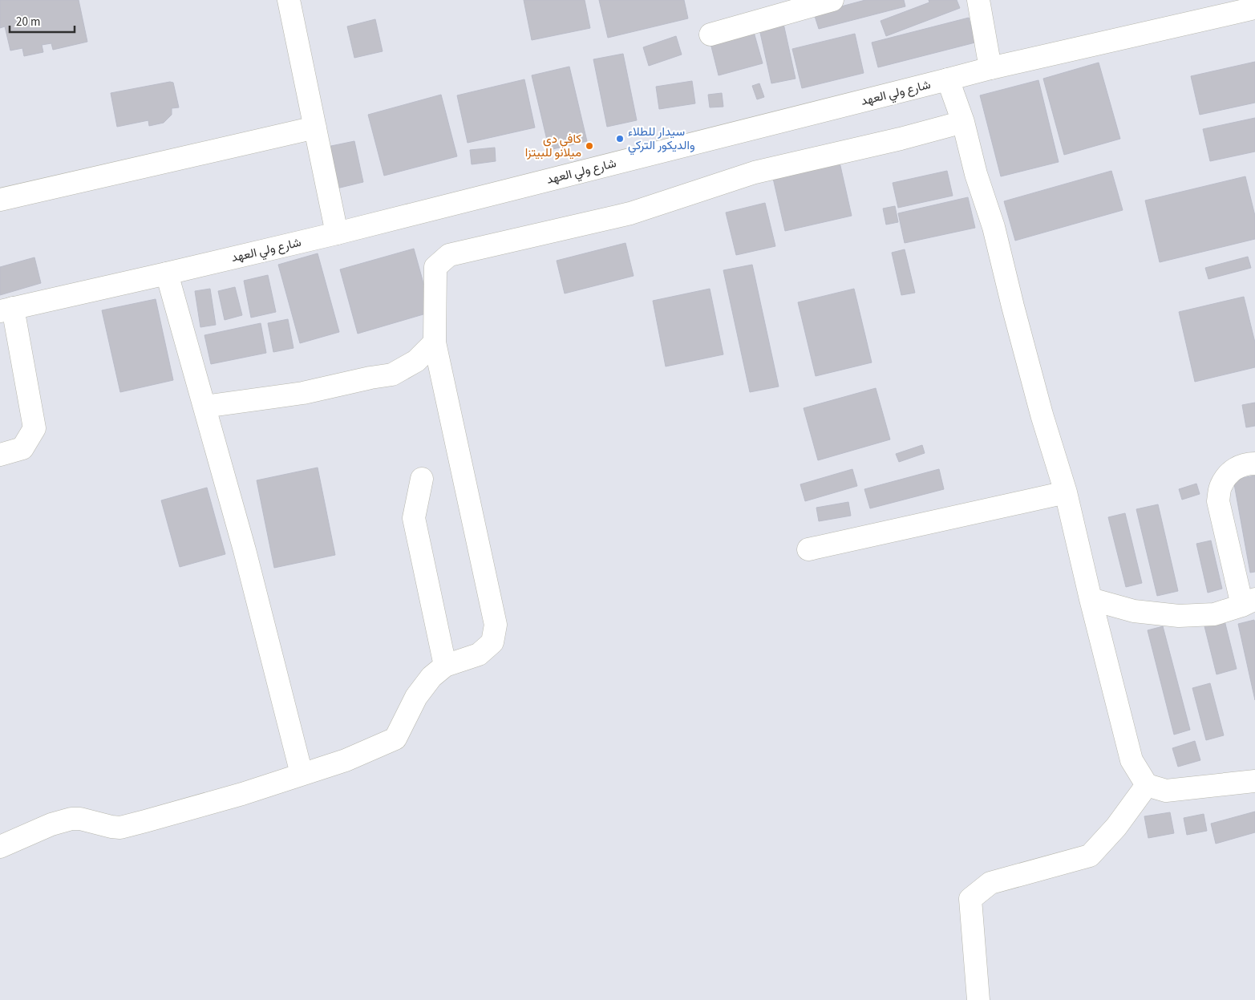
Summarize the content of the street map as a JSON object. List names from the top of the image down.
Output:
{
  "streets": {
    "street": ["شارع ولي العهد"]
  },
  "places": ["سيدار للطلاء والديكور التركي", "كافي دي ميلانو للبيتزا"],
  "scale_bar": "20 m"
}
